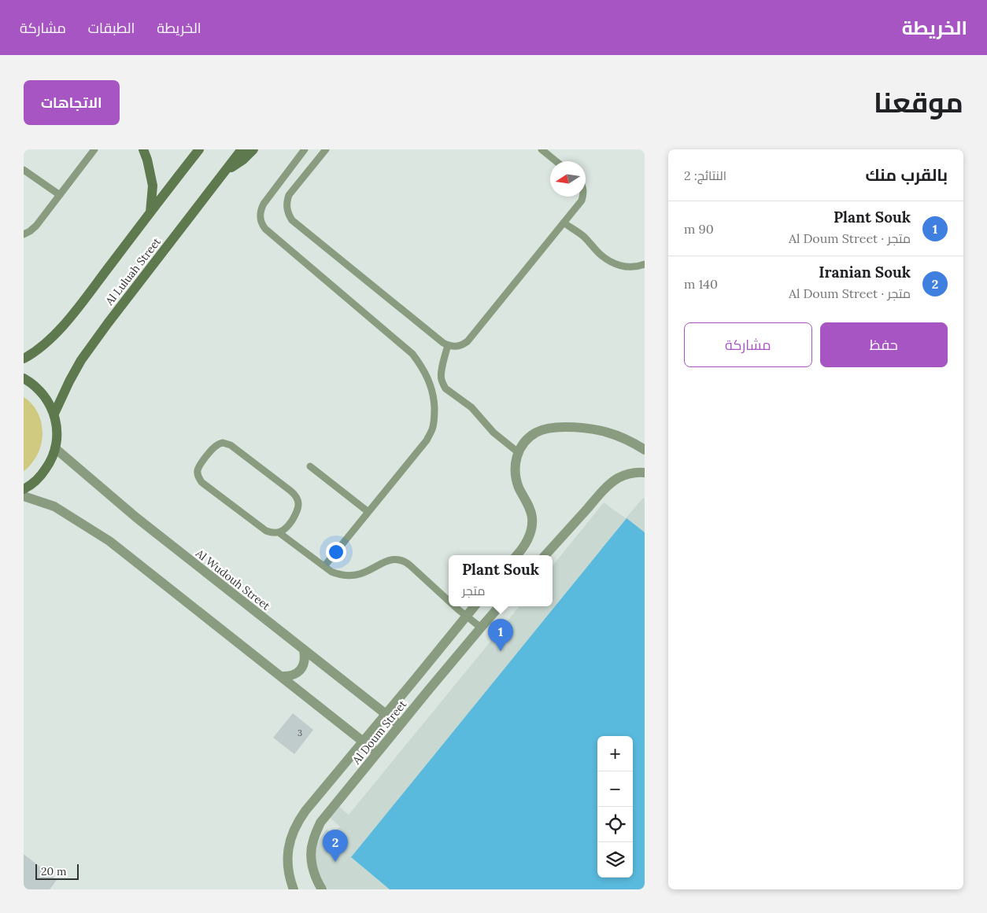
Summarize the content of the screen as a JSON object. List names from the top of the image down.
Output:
{
  "streets": {
    "street": ["Al Luluah Street", "Al Wudouh Street", "Al Doum Street"]
  },
  "crossings": [
    ["Al Wudouh Street", "Al Doum Street"]
  ],
  "house_numbers": ["3"],
  "scale_bar": "20 m",
  "north": "left",
  "page": {
    "header": "الخريطة",
    "nav": ["الخريطة", "الطبقات", "مشاركة"],
    "title": "موقعنا",
    "buttons": [
      "الاتجاهات",
      ["حفظ", "مشاركة"]
    ],
    "heading": ["بالقرب منك", "النتائج: 2"],
    "list": [
      {
        "mark": "1",
        "name": "Plant Souk",
        "note": "متجر · Al Doum Street",
        "value": "90 m"
      },
      {
        "mark": "2",
        "name": "Iranian Souk",
        "note": "متجر · Al Doum Street",
        "value": "140 m"
      }
    ],
    "popup": ["Plant Souk", "متجر"],
    "pins": ["1", "2"],
    "map_buttons": ["+", "−"],
    "scale": "20 m"
  }
}
